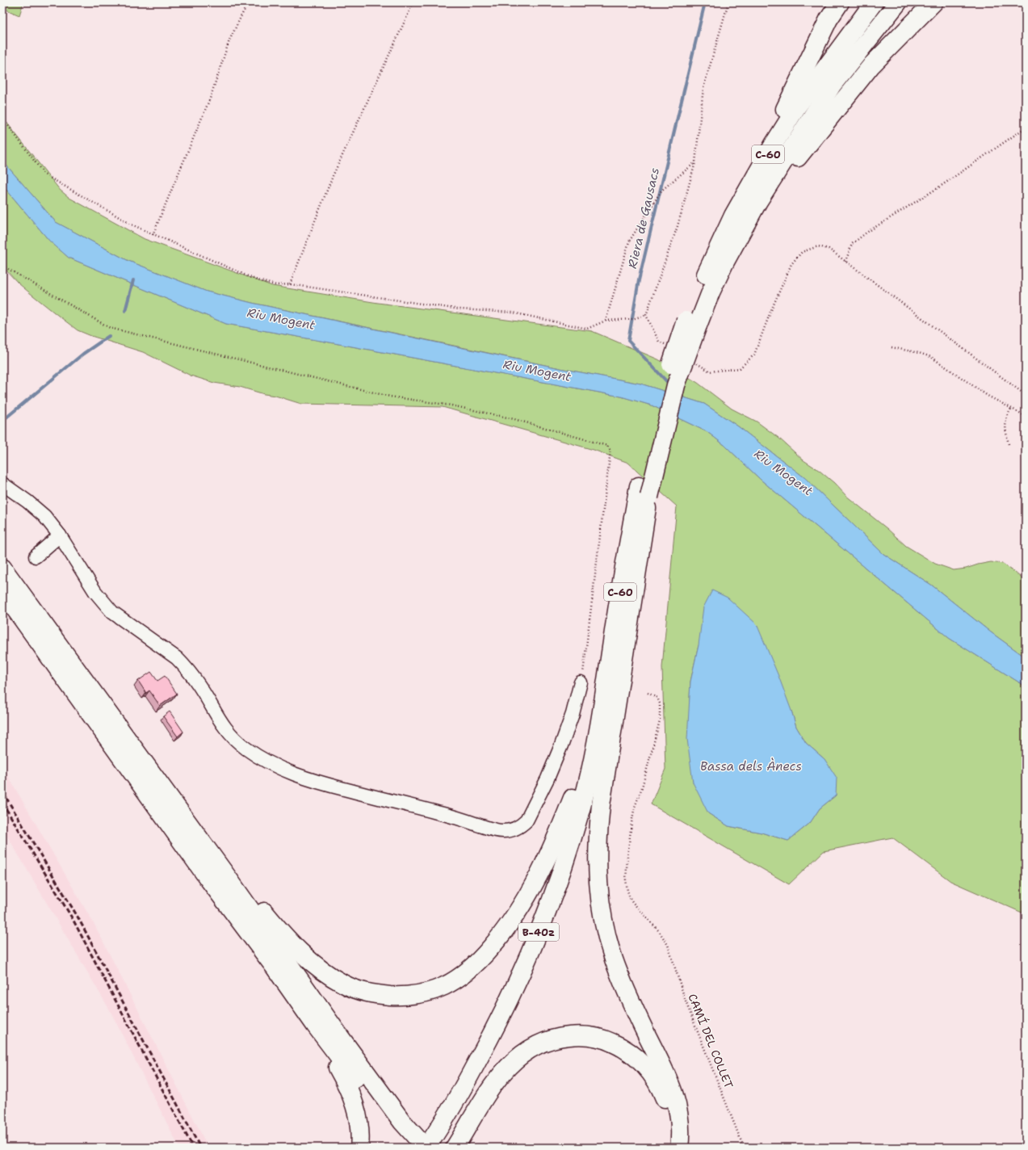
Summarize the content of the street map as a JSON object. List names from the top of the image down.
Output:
{
  "streets": {
    "highway": ["C-60", "B-40z"],
    "path": ["CAMÍ DEL COLLET"]
  },
  "crossings": [
    ["C-60", "B-40z"]
  ],
  "water": ["Riera de Gausacs", "Riu Mogent", "Bassa dels Ànecs"]
}
